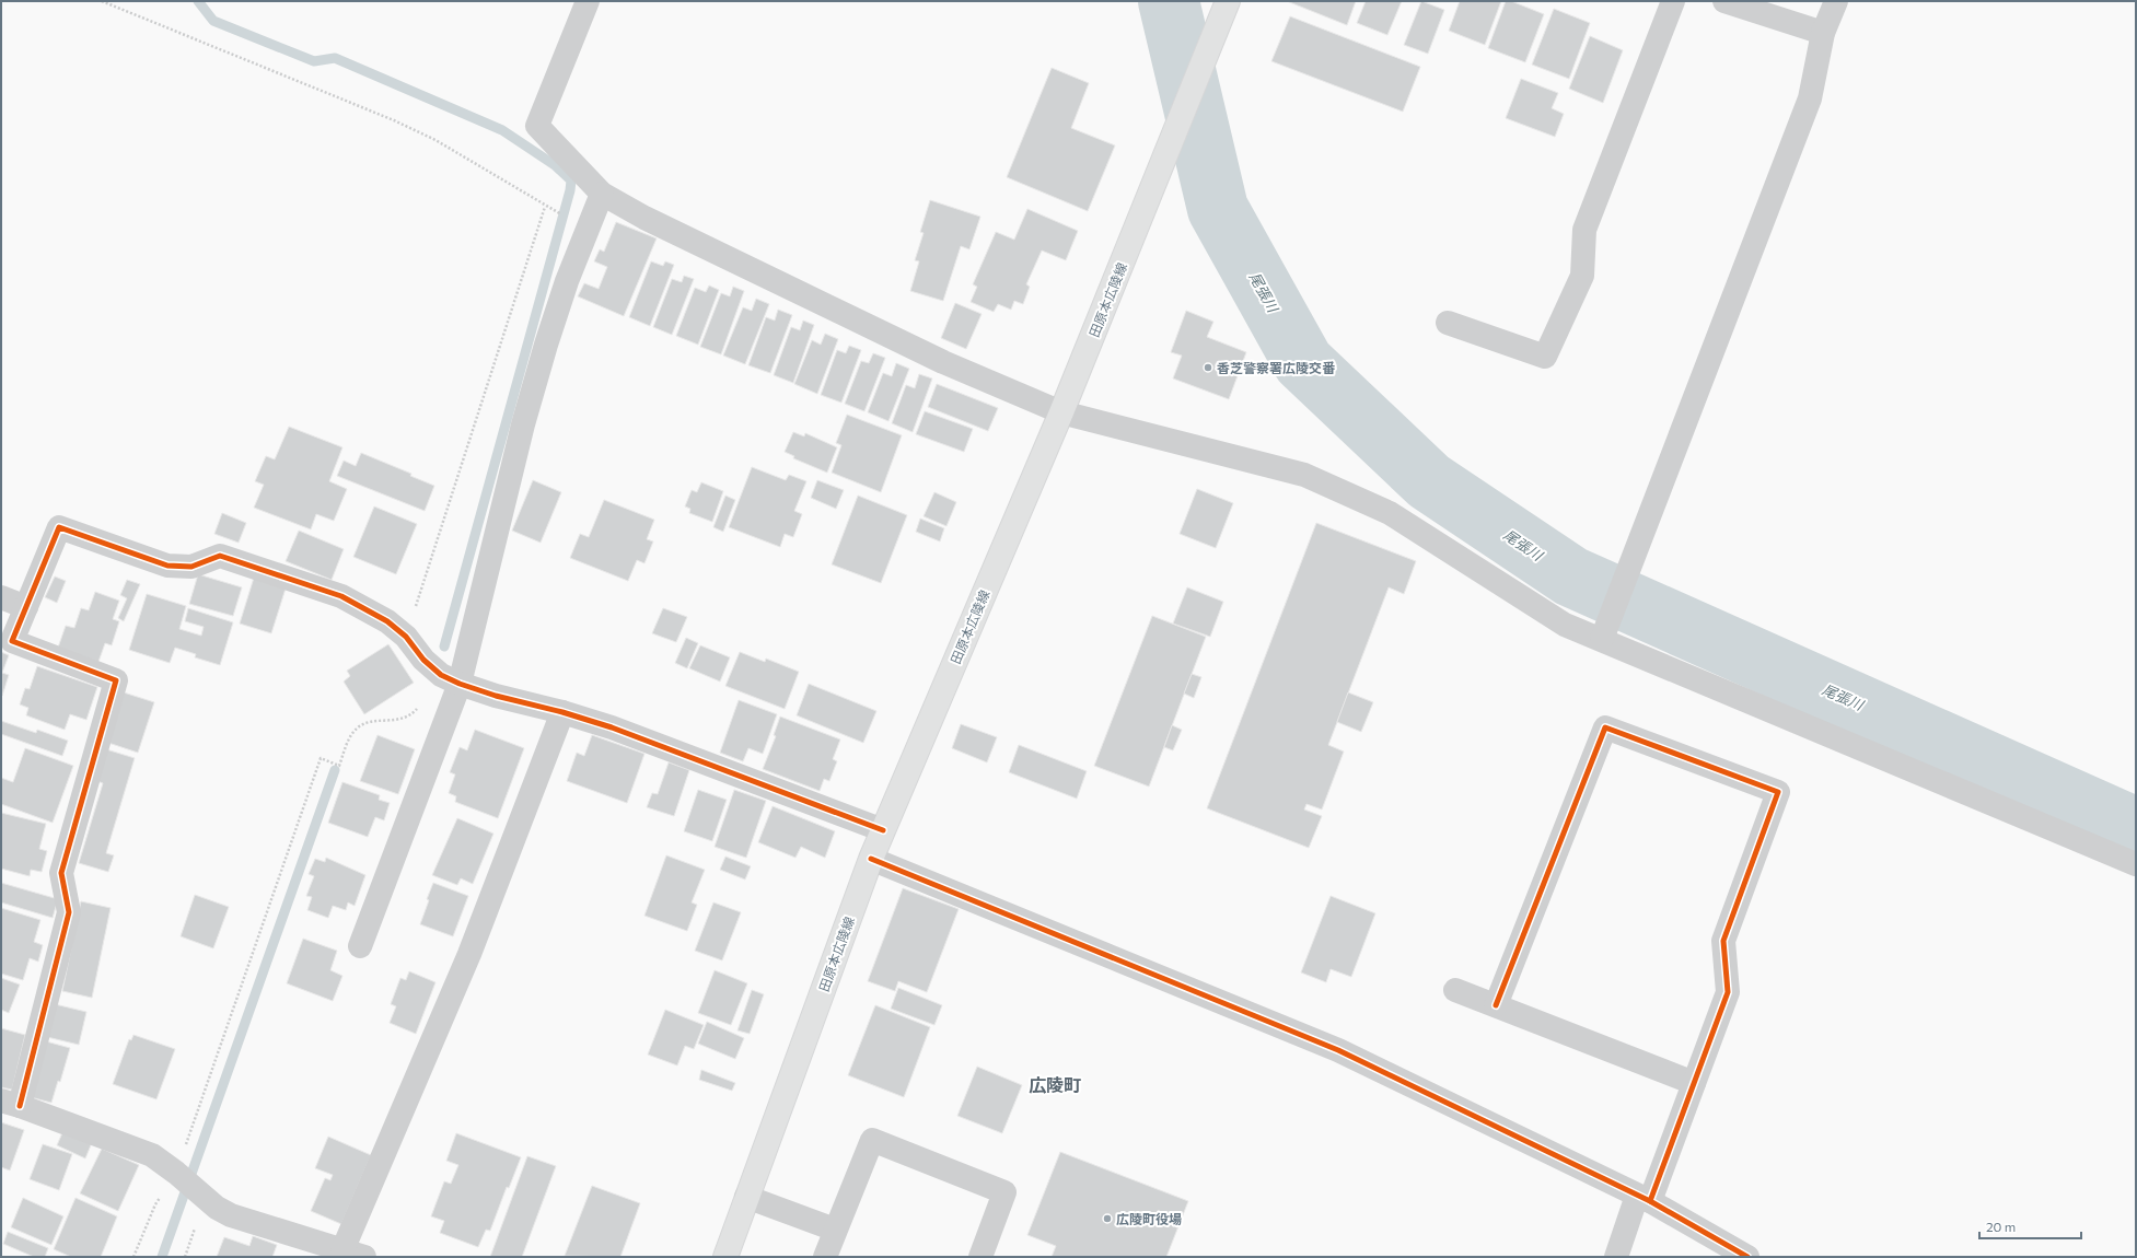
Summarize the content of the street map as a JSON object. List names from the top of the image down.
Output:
{
  "streets": {
    "main road": ["田原本広陵線"]
  },
  "districts": ["広陵町"],
  "water": ["尾張川"],
  "places": ["香芝警察署広陵交番", "広陵町役場"],
  "scale_bar": "20 m"
}
